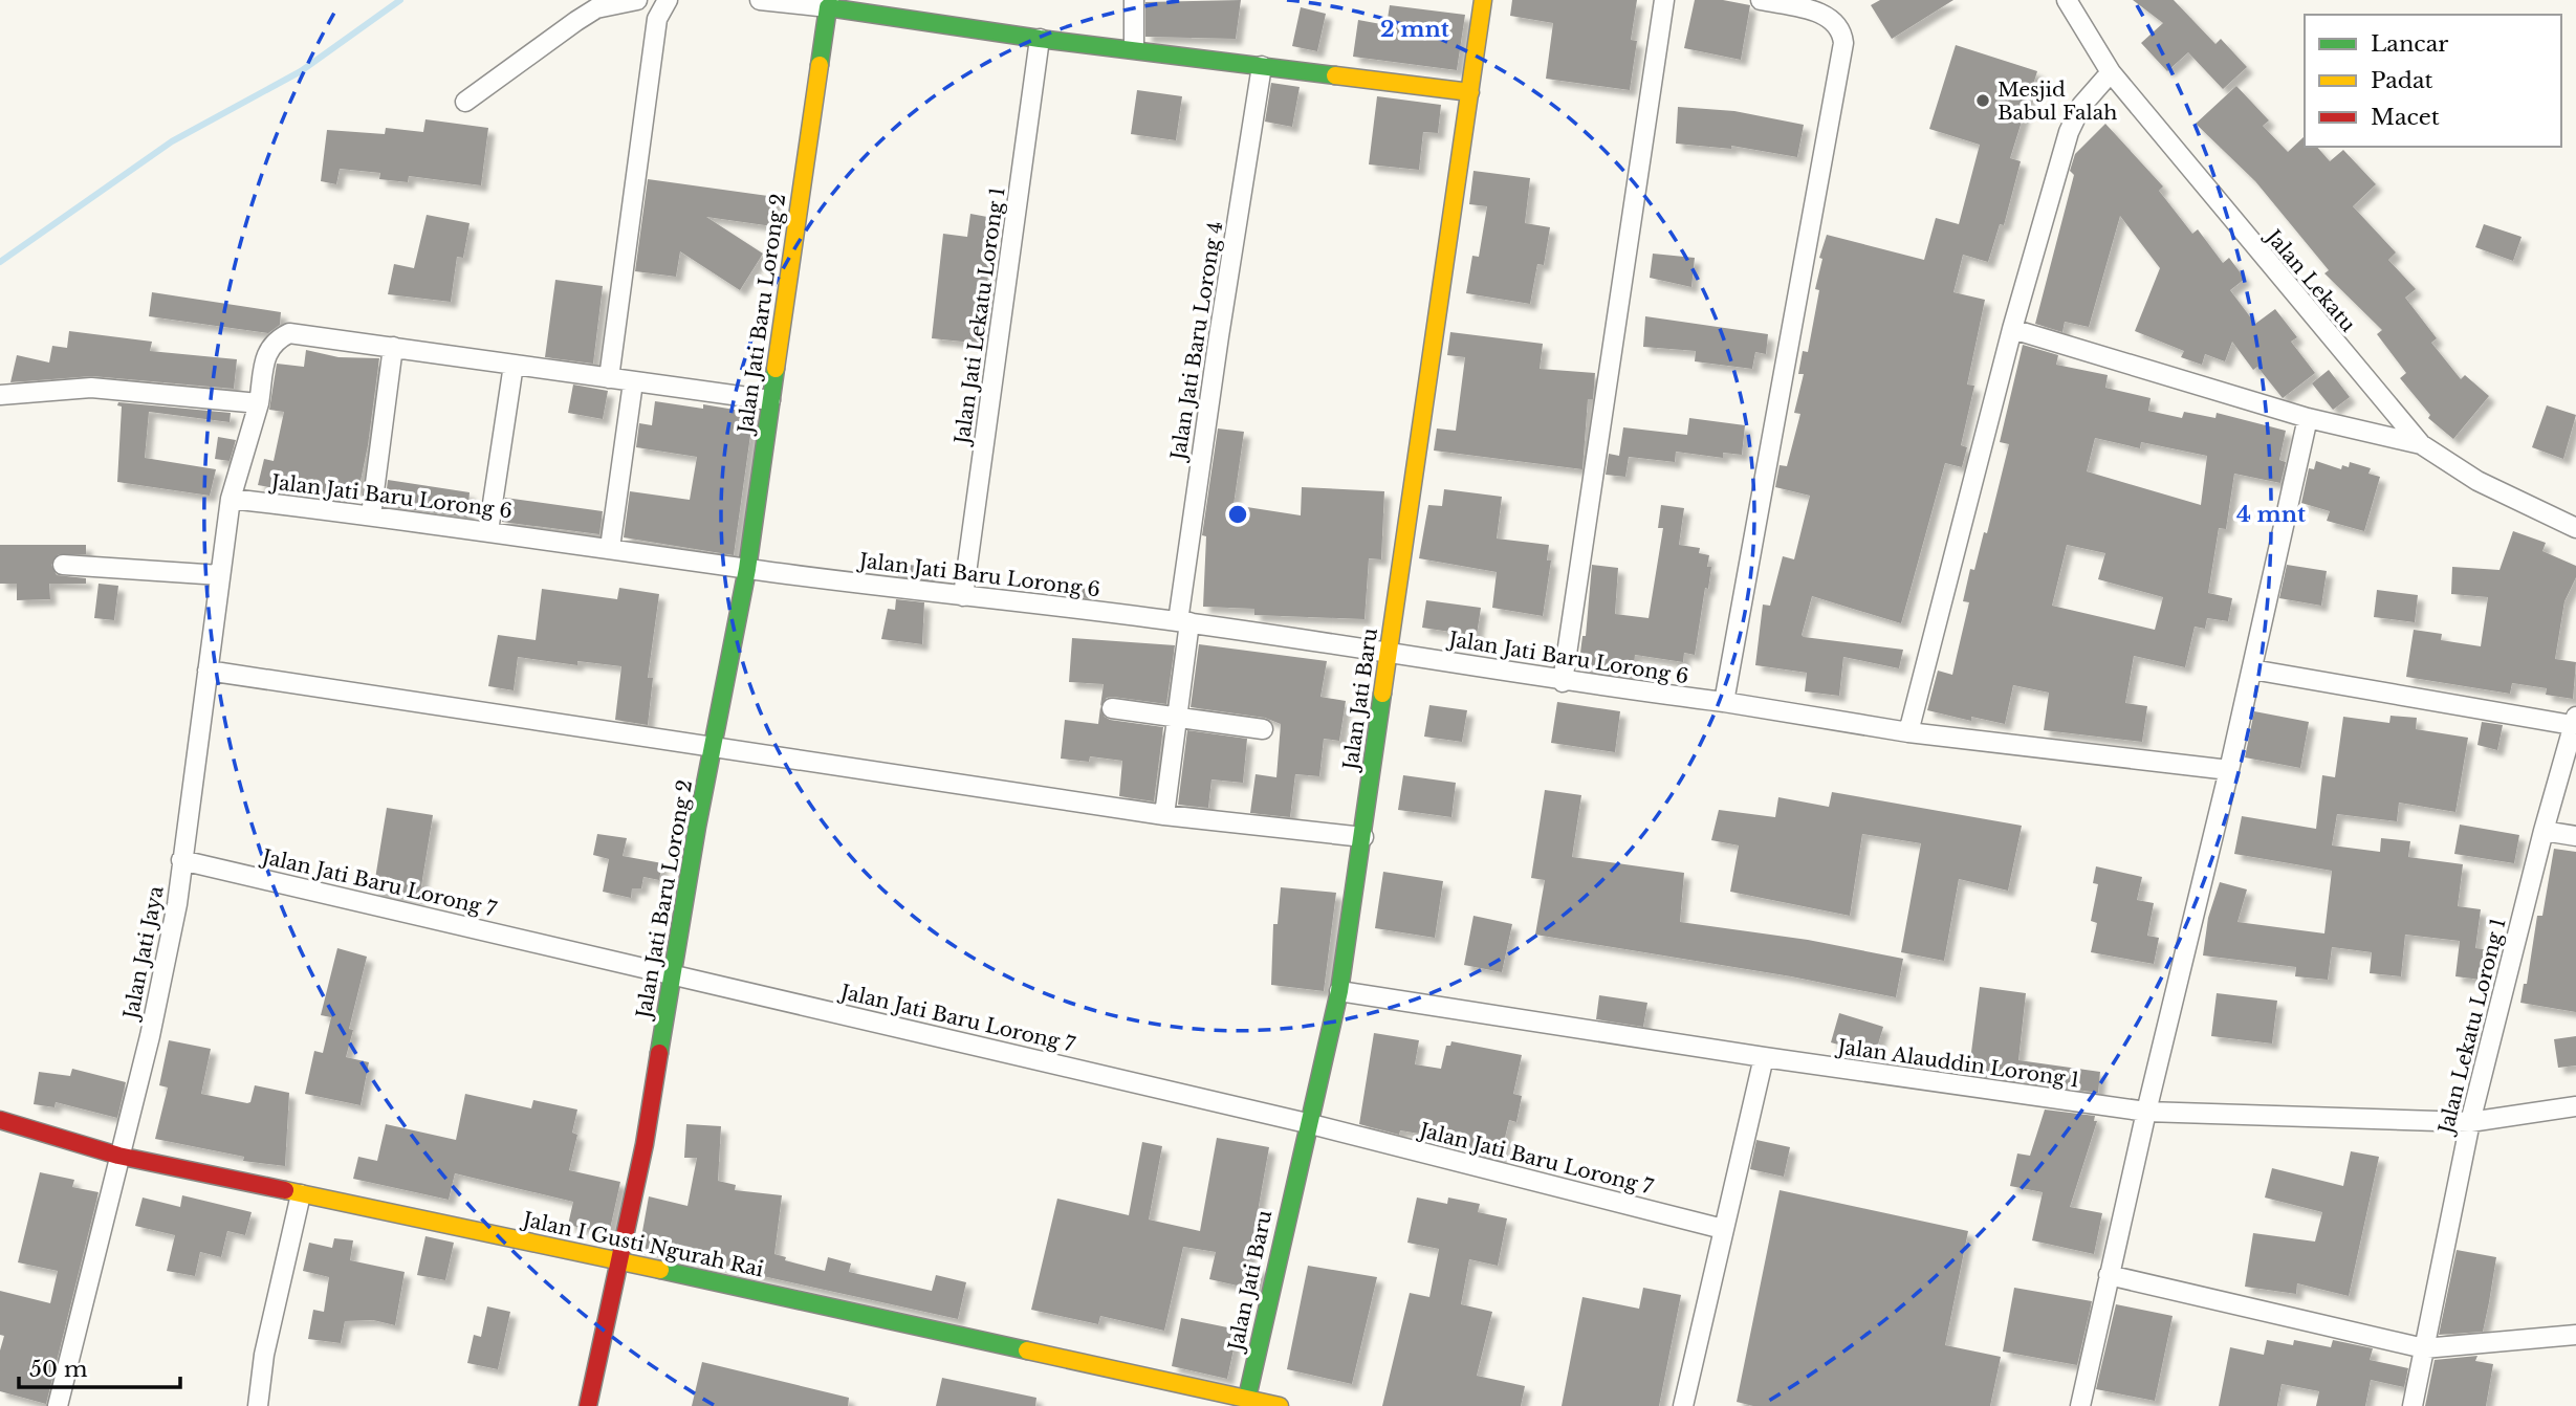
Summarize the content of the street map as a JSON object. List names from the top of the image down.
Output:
{
  "streets": {
    "street": [
      "Jalan Lekatu",
      "Jalan Jati Baru Lorong 2",
      "Jalan Jati Lekatu Lorong 1",
      "Jalan Jati Baru Lorong 4",
      "Jalan Jati Baru Lorong 6",
      "Jalan Jati Baru",
      "Jalan Jati Baru Lorong 7",
      "Jalan Jati Jaya",
      "Jalan Lekatu Lorong 1",
      "Jalan Alauddin Lorong 1",
      "Jalan I Gusti Ngurah Rai"
    ]
  },
  "crossings": [
    ["Jalan Jati Baru Lorong 2", "Jalan Jati Baru Lorong 6"],
    ["Jalan Jati Baru Lorong 2", "Jalan Jati Baru Lorong 7"],
    ["Jalan Jati Baru Lorong 2", "Jalan Jati Jaya"],
    ["Jalan Jati Baru Lorong 2", "Jalan I Gusti Ngurah Rai"],
    ["Jalan Jati Lekatu Lorong 1", "Jalan Jati Baru Lorong 6"],
    ["Jalan Jati Baru Lorong 4", "Jalan Jati Baru Lorong 6"],
    ["Jalan Jati Baru Lorong 6", "Jalan Jati Baru"],
    ["Jalan Jati Baru Lorong 6", "Jalan Jati Jaya"],
    ["Jalan Jati Baru", "Jalan Jati Baru Lorong 7"],
    ["Jalan Jati Baru", "Jalan Alauddin Lorong 1"],
    ["Jalan Jati Baru", "Jalan I Gusti Ngurah Rai"],
    ["Jalan Jati Baru Lorong 7", "Jalan Jati Jaya"],
    ["Jalan Jati Jaya", "Jalan I Gusti Ngurah Rai"],
    ["Jalan Lekatu Lorong 1", "Jalan Alauddin Lorong 1"]
  ],
  "places": ["Mesjid Babul Falah"],
  "legend": ["Lancar", "Padat", "Macet"],
  "scale_bar": "50 m",
  "rings": ["2 mnt", "4 mnt"]
}
